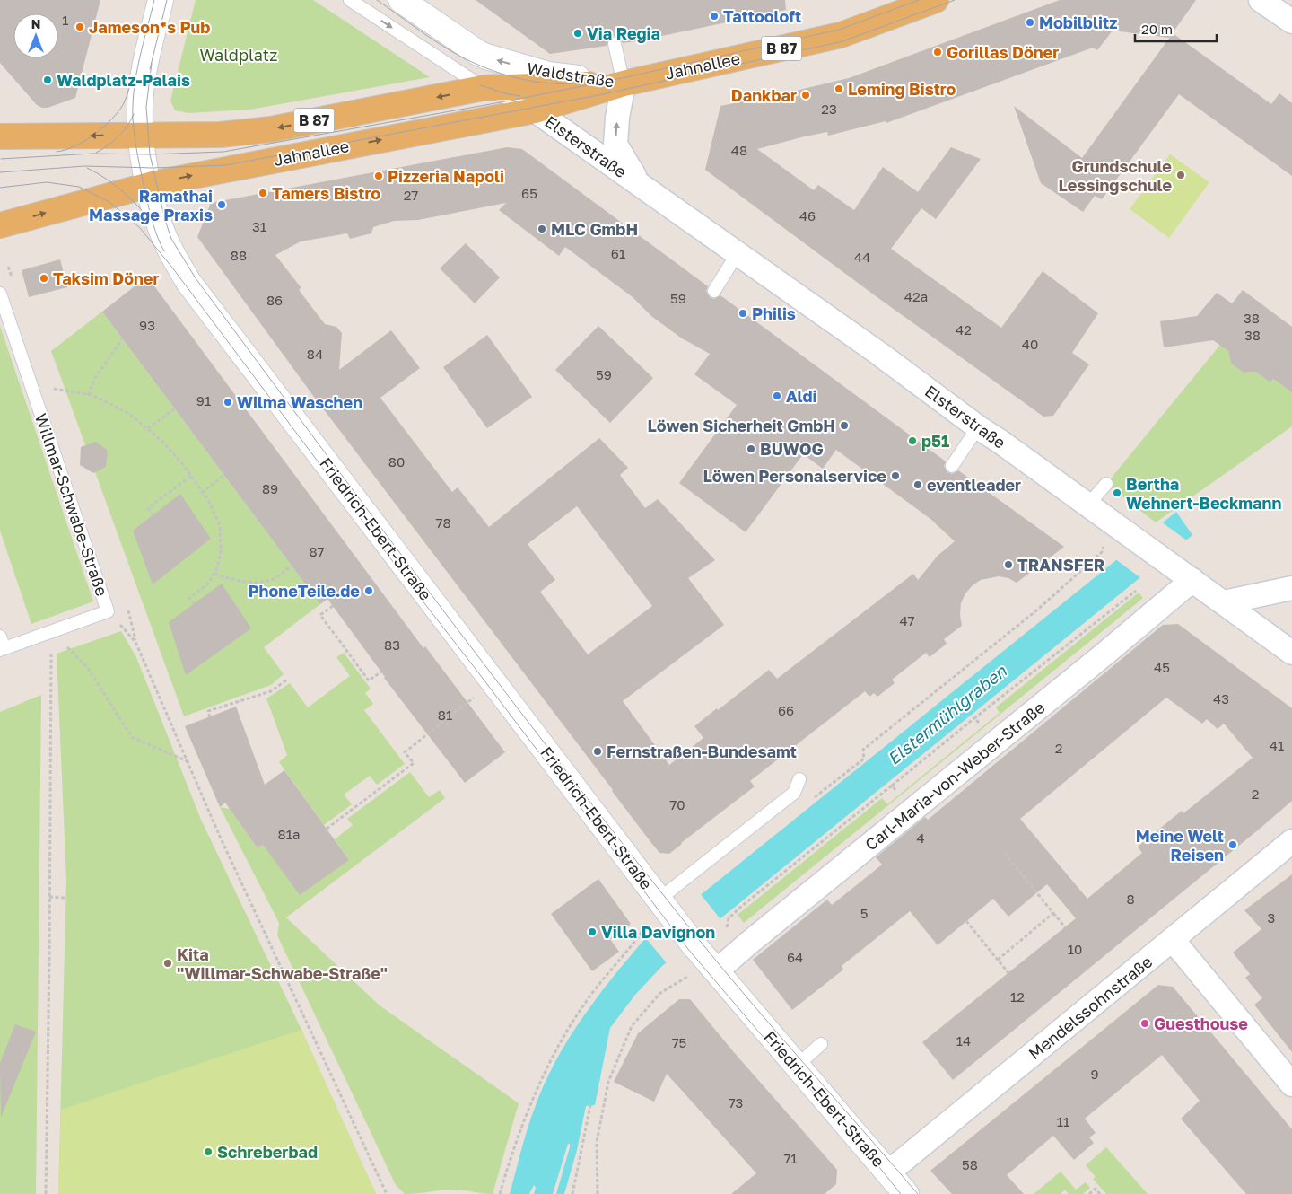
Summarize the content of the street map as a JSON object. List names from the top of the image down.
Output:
{
  "streets": {
    "main road": [
      "B 87",
      "Jahnallee",
      "Waldstraße",
      "Friedrich-Ebert-Straße"
    ],
    "street": ["Elsterstraße", "Carl-Maria-von-Weber-Straße", "Mendelssohnstraße"],
    "lane": ["Willmar-Schwabe-Straße"]
  },
  "crossings": [
    ["Jahnallee", "Waldstraße"],
    ["Jahnallee", "Elsterstraße"],
    ["Jahnallee", "Friedrich-Ebert-Straße"],
    ["Waldstraße", "Elsterstraße"],
    ["Elsterstraße", "Carl-Maria-von-Weber-Straße"],
    ["Friedrich-Ebert-Straße", "Carl-Maria-von-Weber-Straße"],
    ["Friedrich-Ebert-Straße", "Mendelssohnstraße"]
  ],
  "one_way": ["Waldstraße"],
  "water": ["Elstermühlgraben"],
  "parks": ["Waldplatz"],
  "places": [
    "Tattooloft",
    "Mobilblitz",
    "Jameson*s Pub",
    "Via Regia",
    "Gorillas Döner",
    "Waldplatz-Palais",
    "Leming Bistro",
    "Dankbar",
    "Grundschule Lessingschule",
    "Pizzeria Napoli",
    "Tamers Bistro",
    "Ramathai Massage Praxis",
    "MLC GmbH",
    "Taksim Döner",
    "Philis",
    "Aldi",
    "Wilma Waschen",
    "Löwen Sicherheit GmbH",
    "p51",
    "BUWOG",
    "Löwen Personalservice",
    "eventleader",
    "Bertha Wehnert-Beckmann",
    "TRANSFER",
    "PhoneTeile.de",
    "Fernstraßen-Bundesamt",
    "Meine Welt Reisen",
    "Villa Davignon",
    "Kita \"Willmar-Schwabe-Straße\"",
    "Guesthouse",
    "Schreberbad"
  ],
  "house_numbers": [
    "1",
    "23",
    "48",
    "65",
    "27",
    "46",
    "31",
    "61",
    "88",
    "44",
    "42a",
    "59",
    "86",
    "38",
    "93",
    "42",
    "38",
    "40",
    "84",
    "59",
    "91",
    "80",
    "89",
    "78",
    "87",
    "47",
    "83",
    "45",
    "43",
    "66",
    "81",
    "41",
    "2",
    "2",
    "70",
    "81a",
    "4",
    "8",
    "5",
    "3",
    "10",
    "64",
    "12",
    "14",
    "75",
    "9",
    "73",
    "11",
    "71",
    "58"
  ],
  "scale_bar": "20 m",
  "north": "top"
}
